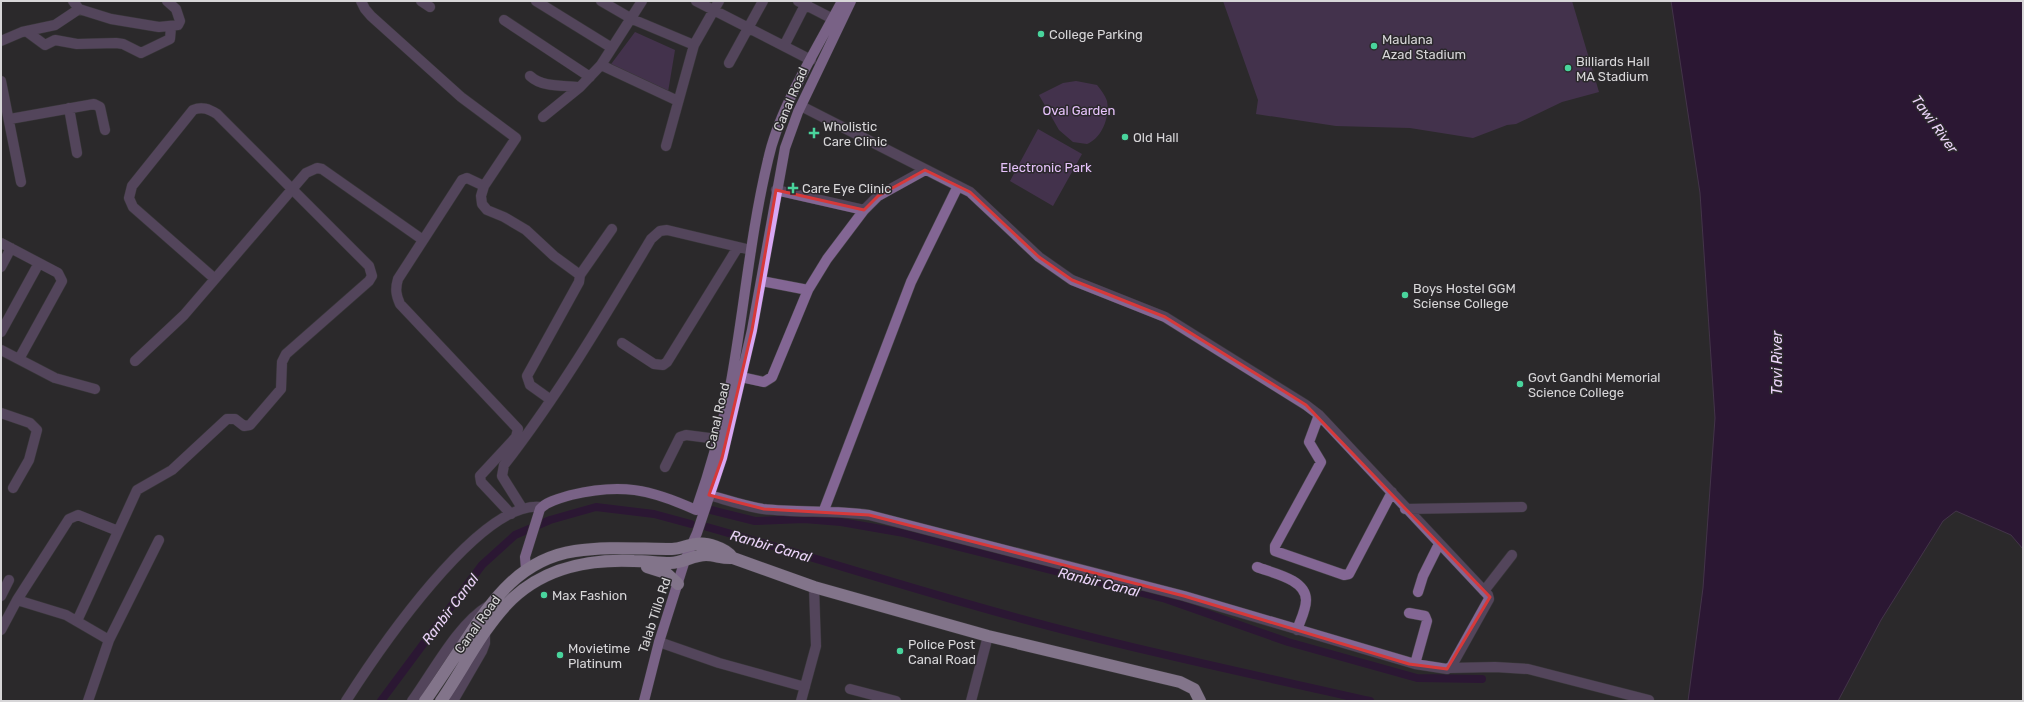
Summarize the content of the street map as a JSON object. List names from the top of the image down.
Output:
{
  "streets": {
    "highway": ["Canal Road"],
    "main road": ["Talab Tillo Rd"]
  },
  "crossings": [
    ["Canal Road", "Talab Tillo Rd"]
  ],
  "water": ["Tawi River", "Tavi River", "Ranbir Canal"],
  "parks": ["Oval Garden", "Electronic Park"],
  "places": {
    "other": [
      "College Parking",
      "Maulana Azad Stadium",
      "Billiards Hall MA Stadium",
      "Old Hall",
      "Boys Hostel GGM Sciense College",
      "Govt Gandhi Memorial Science College",
      "Max Fashion",
      "Police Post Canal Road",
      "Movietime Platinum"
    ],
    "health": ["Wholistic Care Clinic", "Care Eye Clinic"]
  }
}
